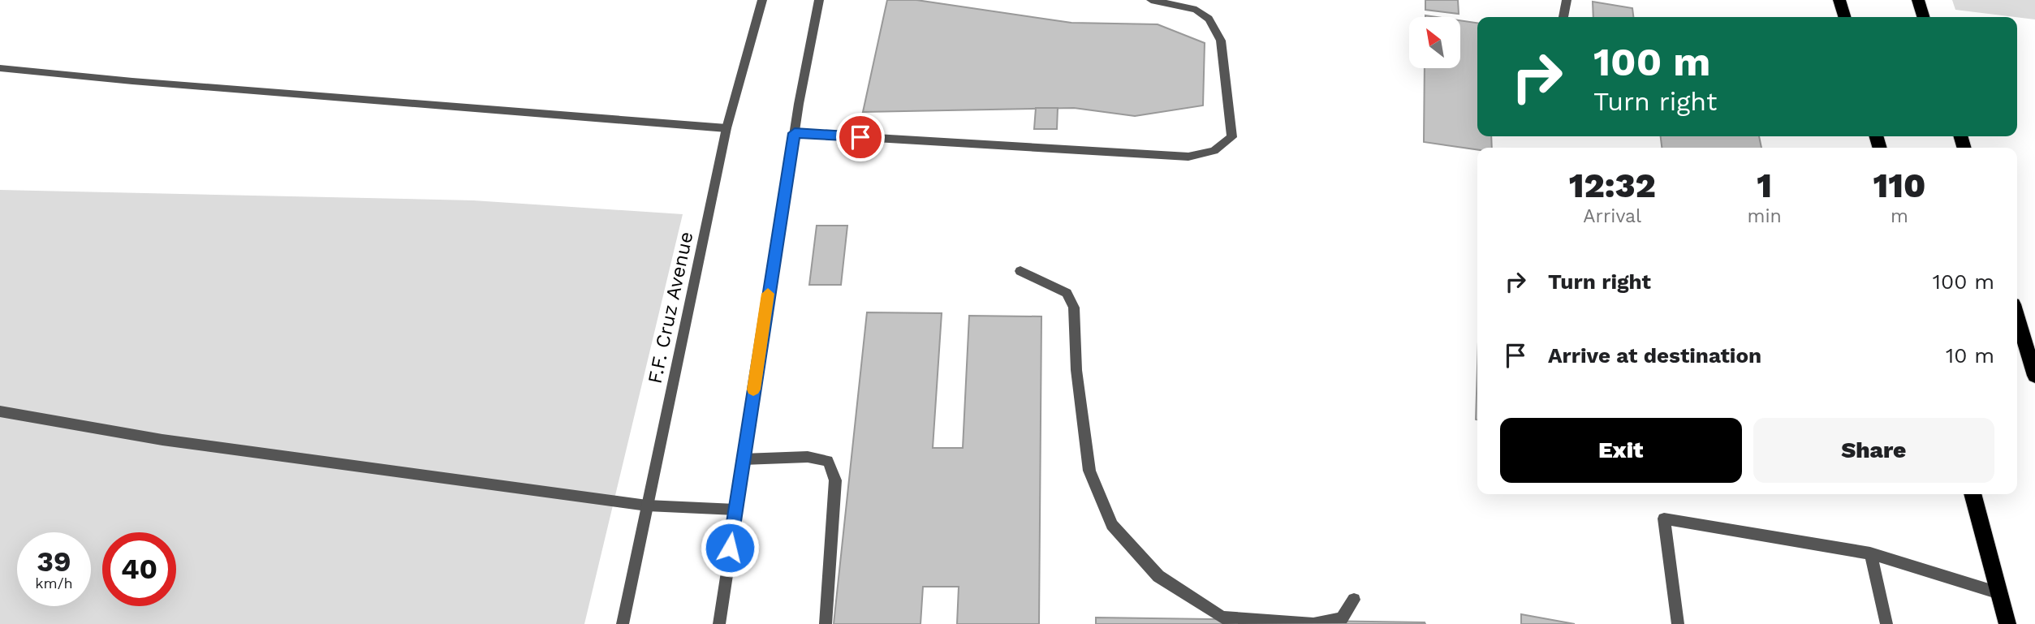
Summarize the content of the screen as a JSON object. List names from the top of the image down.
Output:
{
  "streets": {
    "street": ["F.F. Cruz Avenue"]
  },
  "north": "top left",
  "page": {
    "turn": ["100 m", "Turn right"],
    "eta": [
      "12:32",
      "Arrival",
      "1",
      "min",
      "110",
      "m"
    ],
    "list": [
      {
        "name": "Turn right",
        "value": "100 m"
      },
      {
        "name": "Arrive at destination",
        "value": "10 m"
      }
    ],
    "buttons": ["Exit", "Share"],
    "speed": "39 km/h",
    "limit": "40"
  }
}
